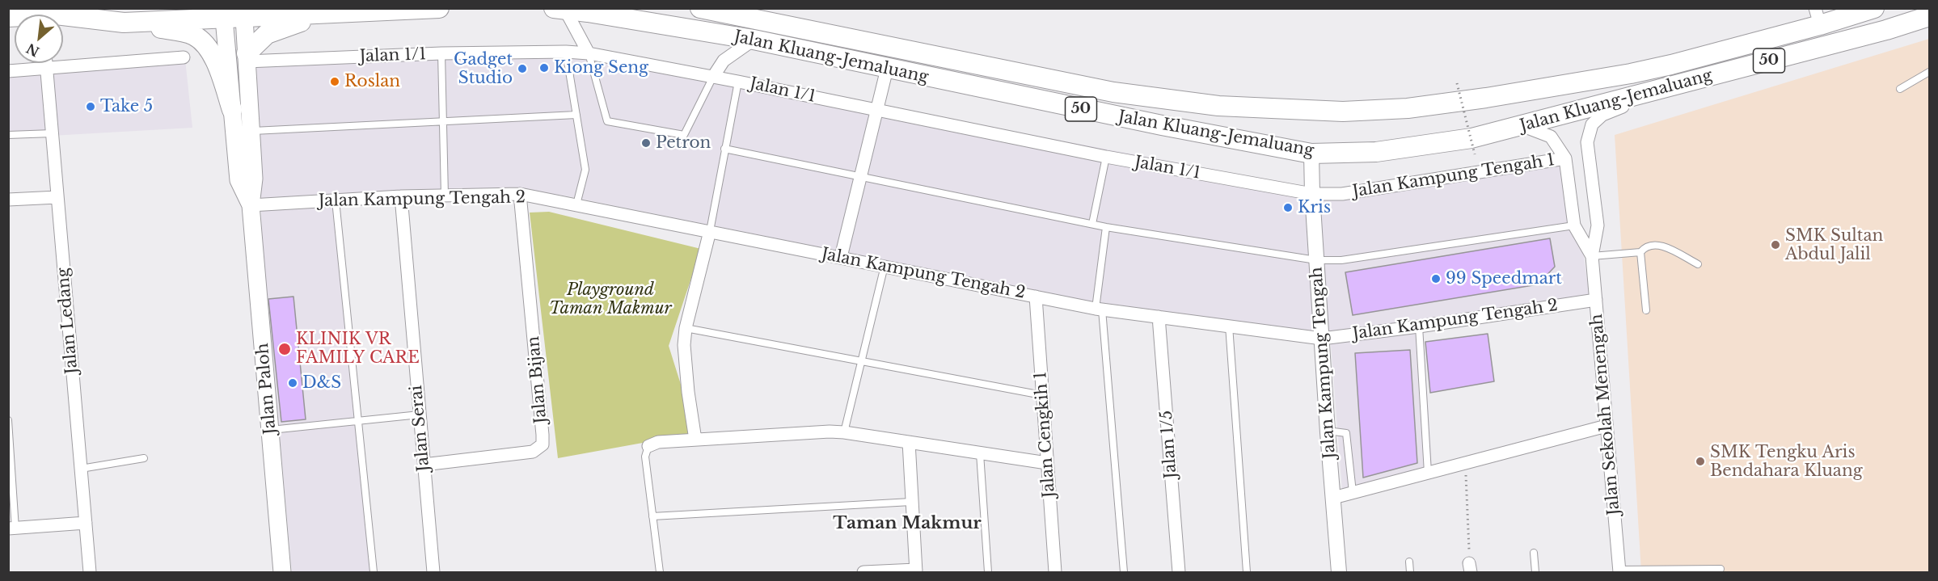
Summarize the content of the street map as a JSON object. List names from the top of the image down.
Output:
{
  "streets": {
    "highway": ["Jalan Kluang-Jemaluang", "50"],
    "main road": ["Jalan Paloh"],
    "street": [
      "Jalan 1/1",
      "Jalan Kampung Tengah 1",
      "Jalan Kampung Tengah 2",
      "Jalan Ledang",
      "Jalan Kampung Tengah",
      "Jalan Bijan",
      "Jalan Sekolah Menengah",
      "Jalan Serai",
      "Jalan Cengkih 1",
      "Jalan 1/5"
    ]
  },
  "crossings": [
    ["Jalan 1/1", "Jalan Kampung Tengah 1"],
    ["Jalan 1/1", "Jalan Kampung Tengah"],
    ["Jalan 1/1", "Jalan Paloh"],
    ["Jalan Kluang-Jemaluang", "Jalan Kampung Tengah"],
    ["Jalan Kluang-Jemaluang", "Jalan Sekolah Menengah"],
    ["Jalan Kampung Tengah 1", "Jalan Kampung Tengah"],
    ["Jalan Kampung Tengah 1", "Jalan Sekolah Menengah"],
    ["Jalan Kampung Tengah 2", "Jalan Kampung Tengah"],
    ["Jalan Kampung Tengah 2", "Jalan Bijan"],
    ["Jalan Kampung Tengah 2", "Jalan Paloh"],
    ["Jalan Kampung Tengah 2", "Jalan Sekolah Menengah"],
    ["Jalan Kampung Tengah 2", "Jalan Serai"],
    ["Jalan Kampung Tengah 2", "Jalan Cengkih 1"],
    ["Jalan Kampung Tengah 2", "Jalan 1/5"],
    ["Jalan Bijan", "Jalan Serai"]
  ],
  "districts": ["Taman Makmur"],
  "parks": ["Playground Taman Makmur"],
  "places": [
    "Kiong Seng",
    "Gadget Studio",
    "Roslan",
    "Take 5",
    "Petron",
    "Kris",
    "SMK Sultan Abdul Jalil",
    "99 Speedmart",
    "KLINIK VR FAMILY CARE",
    "D&S",
    "SMK Tengku Aris Bendahara Kluang"
  ],
  "north": "bottom left"
}
